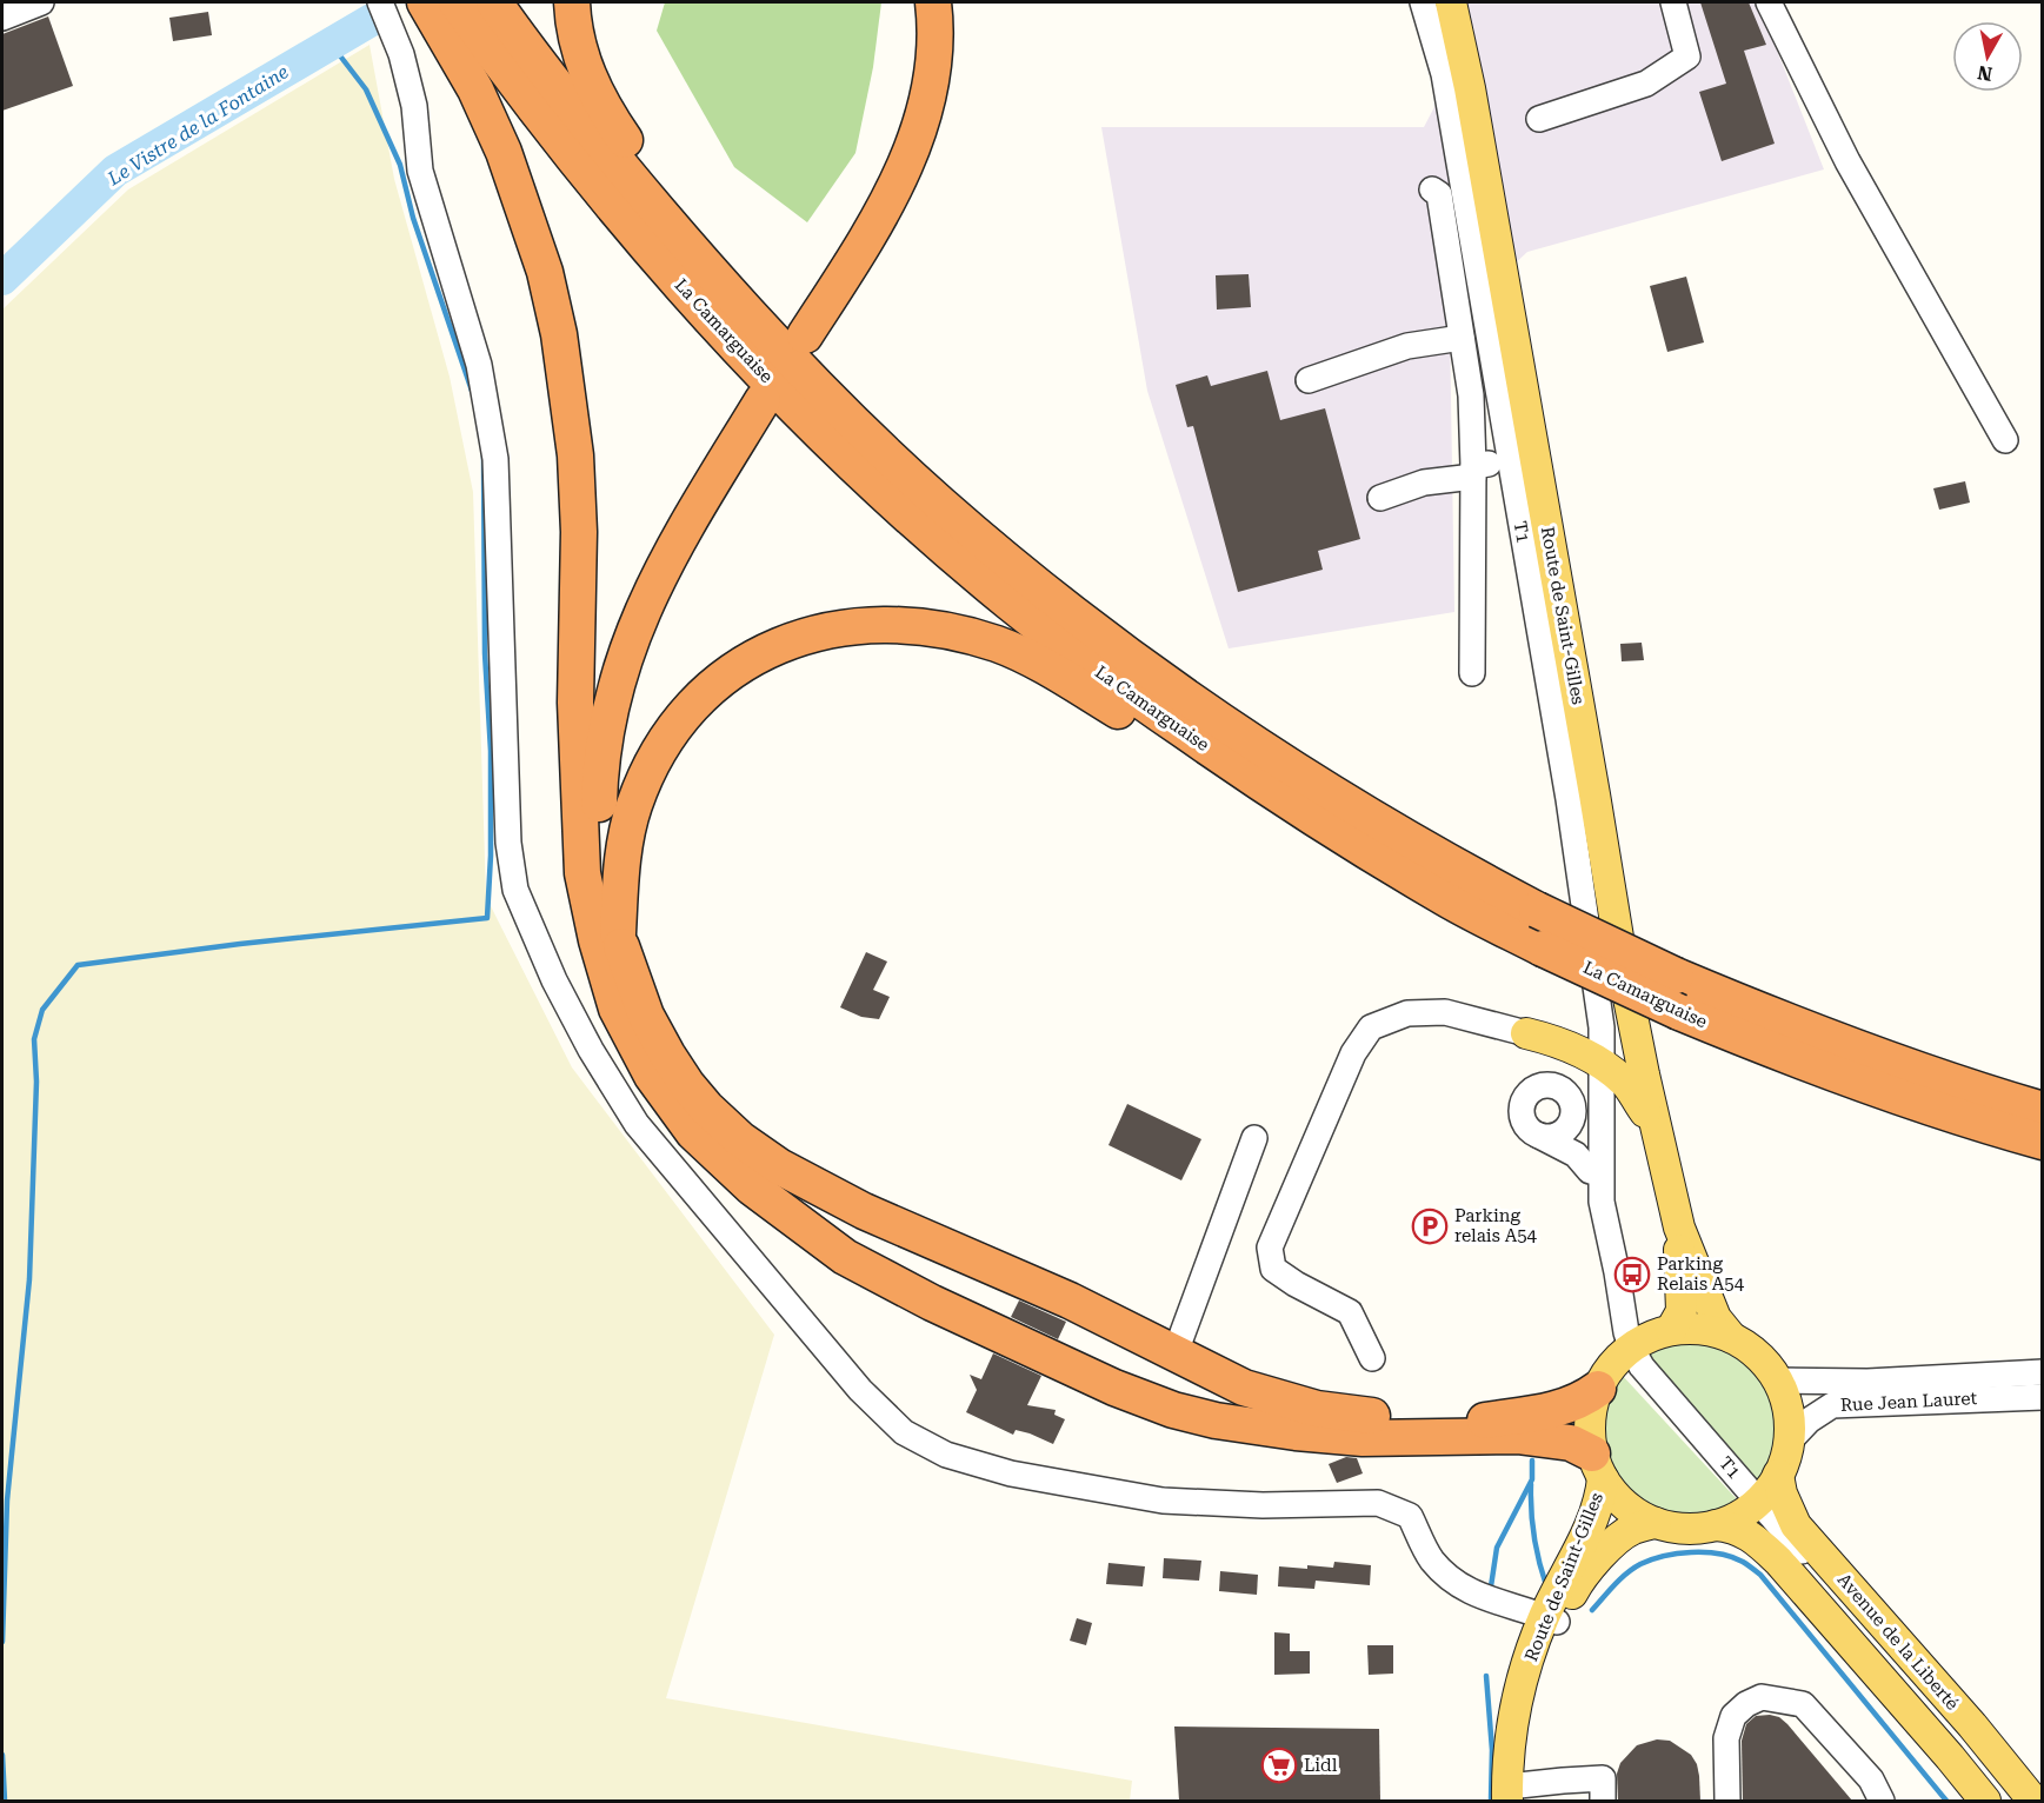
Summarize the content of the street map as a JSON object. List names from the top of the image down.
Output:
{
  "streets": {
    "highway": ["La Camarguaise"],
    "main road": ["Route de Saint-Gilles", "Avenue de la Liberté"],
    "street": ["T1", "Rue Jean Lauret"]
  },
  "crossings": [
    ["T1", "Route de Saint-Gilles"]
  ],
  "water": ["Le Vistre de la Fontaine"],
  "places": {
    "parking": ["Parking relais A54"],
    "bus stop": ["Parking Relais A54"],
    "supermarket": ["Lidl"]
  },
  "north": "bottom"
}
